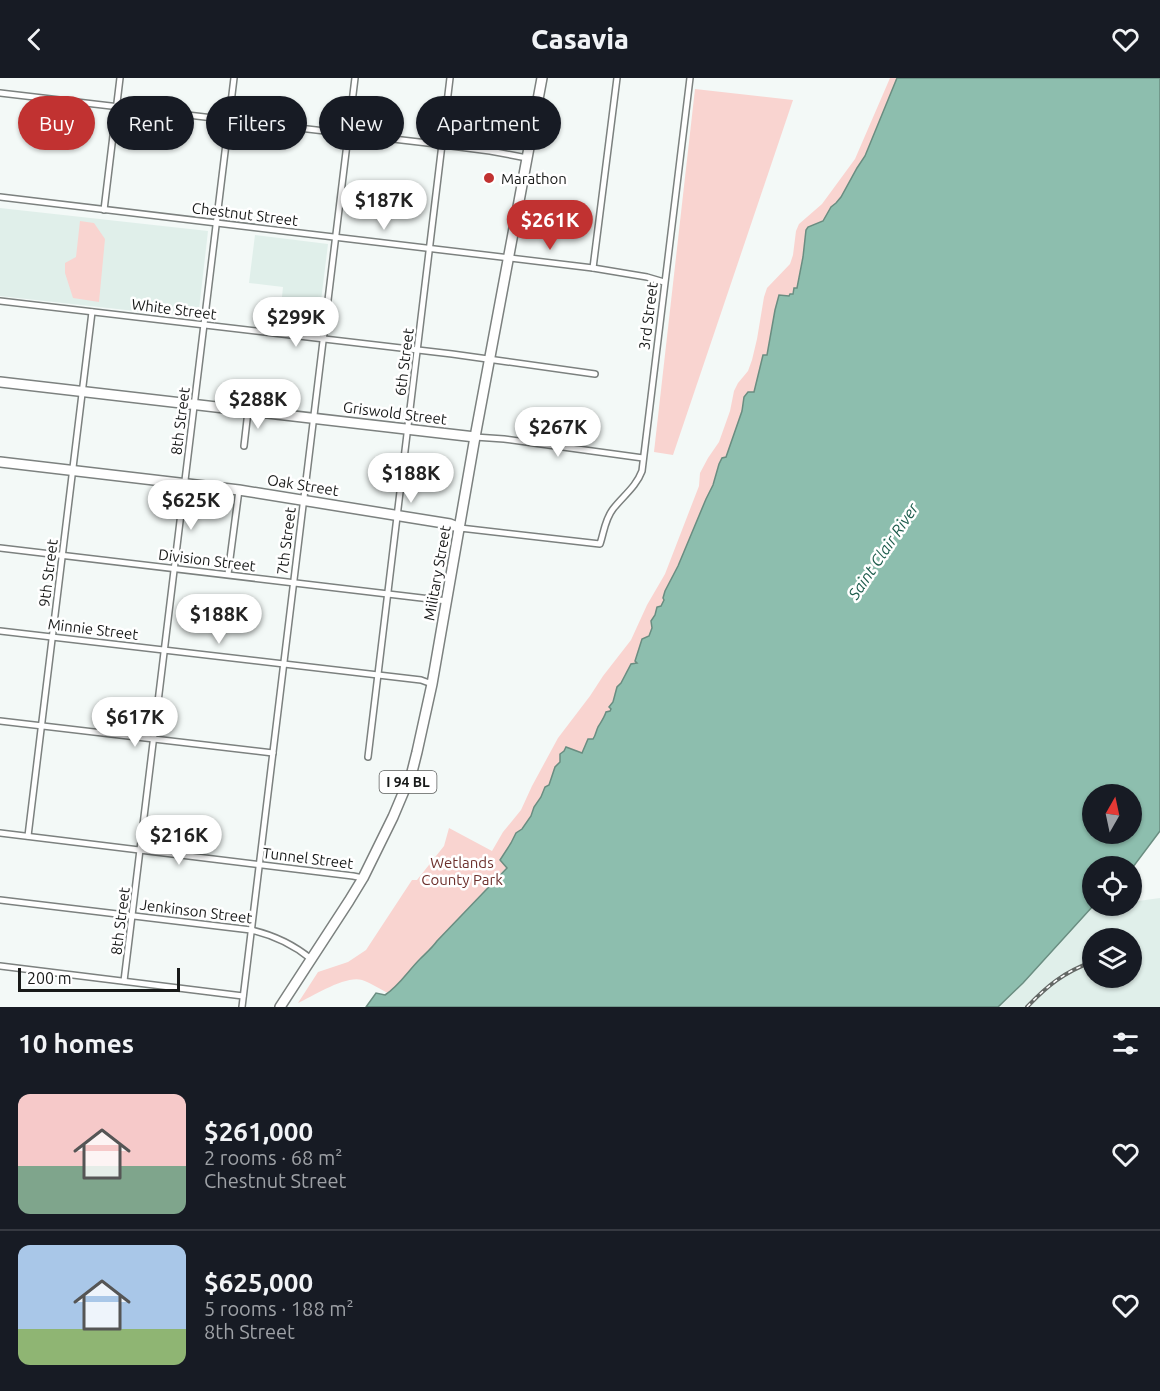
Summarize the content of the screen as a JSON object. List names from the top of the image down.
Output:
{
  "streets": {
    "main road": [
      "Griswold Street",
      "Oak Street",
      "Military Street",
      "I 94 BL"
    ],
    "street": [
      "Chestnut Street",
      "White Street",
      "3rd Street",
      "6th Street",
      "8th Street",
      "7th Street",
      "Division Street",
      "9th Street",
      "Minnie Street",
      "Tunnel Street",
      "Jenkinson Street"
    ]
  },
  "crossings": [
    ["Chestnut Street", "3rd Street"],
    ["Chestnut Street", "6th Street"],
    ["Chestnut Street", "8th Street"],
    ["Chestnut Street", "7th Street"],
    ["Chestnut Street", "Military Street"],
    ["White Street", "6th Street"],
    ["White Street", "8th Street"],
    ["White Street", "7th Street"],
    ["White Street", "9th Street"],
    ["White Street", "Military Street"],
    ["3rd Street", "Griswold Street"],
    ["3rd Street", "Oak Street"],
    ["6th Street", "Griswold Street"],
    ["6th Street", "Oak Street"],
    ["6th Street", "Division Street"],
    ["6th Street", "Minnie Street"],
    ["Griswold Street", "8th Street"],
    ["Griswold Street", "7th Street"],
    ["Griswold Street", "9th Street"],
    ["Griswold Street", "Military Street"],
    ["8th Street", "Oak Street"],
    ["8th Street", "Division Street"],
    ["8th Street", "Minnie Street"],
    ["8th Street", "Tunnel Street"],
    ["8th Street", "Jenkinson Street"],
    ["Oak Street", "7th Street"],
    ["Oak Street", "9th Street"],
    ["Oak Street", "Military Street"],
    ["7th Street", "Division Street"],
    ["7th Street", "Minnie Street"],
    ["7th Street", "Tunnel Street"],
    ["7th Street", "Jenkinson Street"],
    ["Division Street", "9th Street"],
    ["Division Street", "Military Street"],
    ["9th Street", "Minnie Street"],
    ["9th Street", "Tunnel Street"],
    ["Military Street", "Minnie Street"],
    ["Military Street", "Tunnel Street"],
    ["Military Street", "Jenkinson Street"]
  ],
  "water": ["Saint Clair River"],
  "parks": ["Wetlands County Park"],
  "places": ["Marathon"],
  "scale_bar": "200 m",
  "north": "top",
  "page": {
    "header": "Casavia",
    "chip": [
      "Buy",
      "Rent",
      "Filters",
      "New",
      "Apartment"
    ],
    "price": [
      "$187K",
      "$261K",
      "$299K",
      "$288K",
      "$267K",
      "$188K",
      "$625K",
      "$188K",
      "$617K",
      "$216K"
    ],
    "scale": "200 m",
    "heading": "10 homes",
    "list": [
      {
        "name": "$261,000",
        "note": "2 rooms · 68 m² · Chestnut Street"
      },
      {
        "name": "$625,000",
        "note": "5 rooms · 188 m² · 8th Street"
      }
    ]
  }
}
